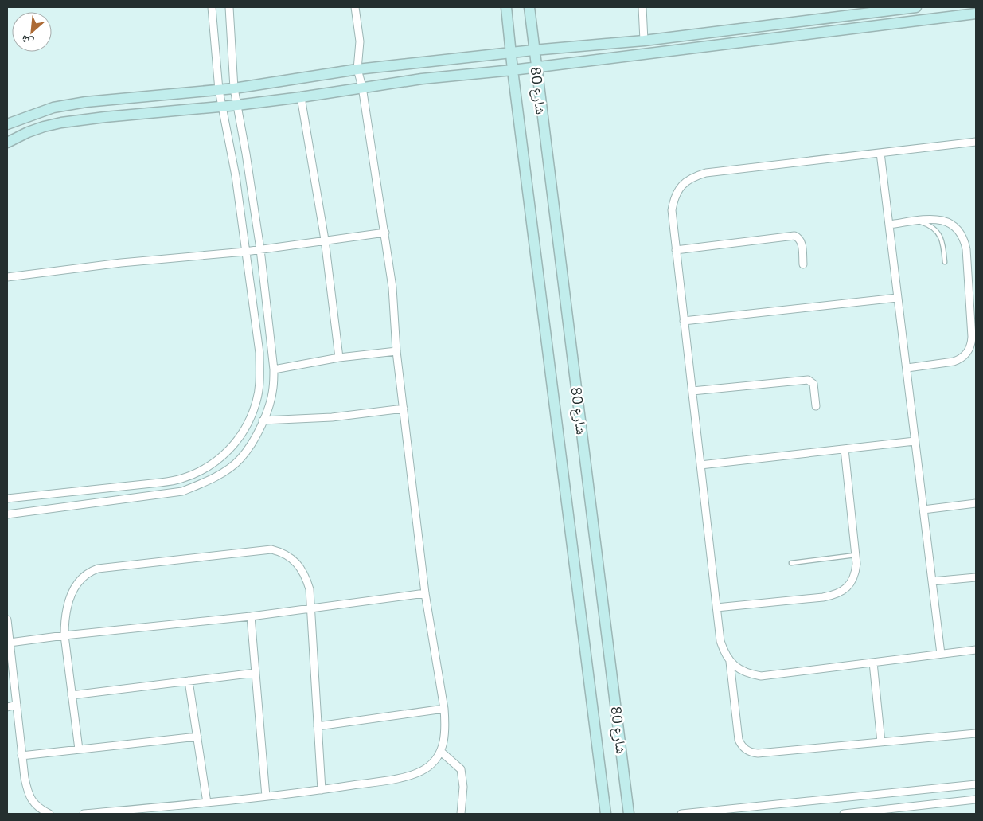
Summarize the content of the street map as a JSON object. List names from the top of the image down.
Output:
{
  "streets": {
    "street": ["شارع 80"]
  },
  "north": "bottom left"
}
